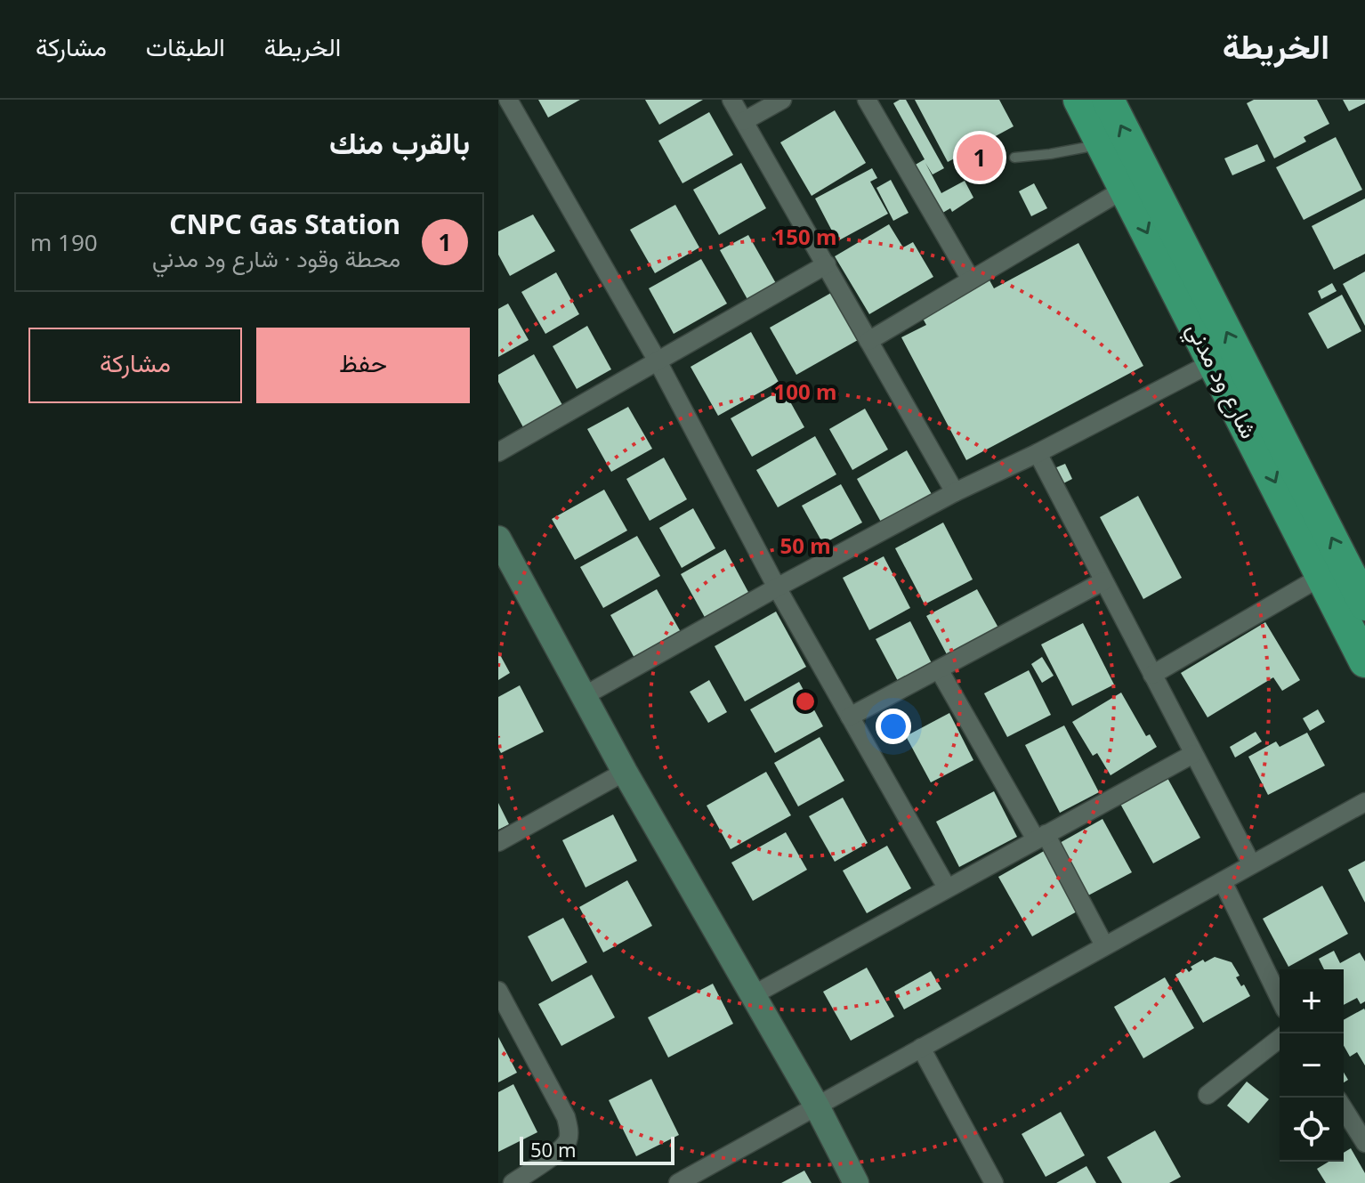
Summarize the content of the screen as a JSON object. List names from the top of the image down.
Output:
{
  "streets": {
    "highway": ["شارع ود مدني"]
  },
  "scale_bar": "50 m",
  "page": {
    "header": "الخريطة",
    "nav": ["الخريطة", "الطبقات", "مشاركة"],
    "heading": "بالقرب منك",
    "pins": "1",
    "list": [
      {
        "mark": "1",
        "name": "CNPC Gas Station",
        "note": "محطة وقود · شارع ود مدني",
        "value": "190 m"
      }
    ],
    "buttons": ["حفظ", "مشاركة"],
    "map_buttons": ["+", "−"],
    "scale": "50 m"
  },
  "rings": ["150 m", "100 m", "50 m"]
}
